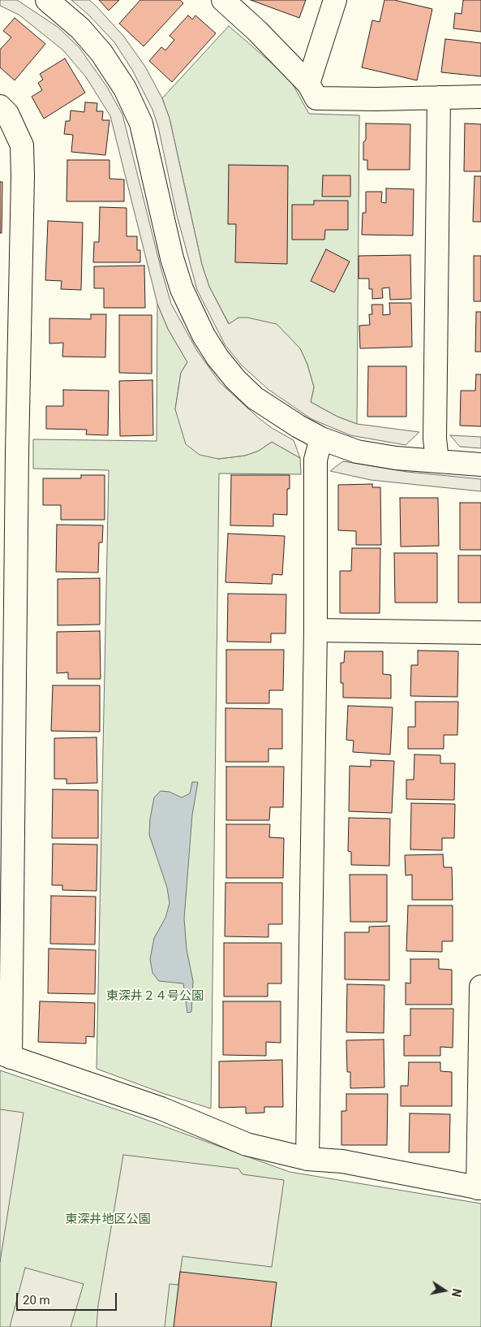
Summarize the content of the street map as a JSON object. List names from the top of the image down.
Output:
{
  "parks": ["東深井２４号公園", "東深井地区公園"],
  "scale_bar": "20 m",
  "north": "right"
}
